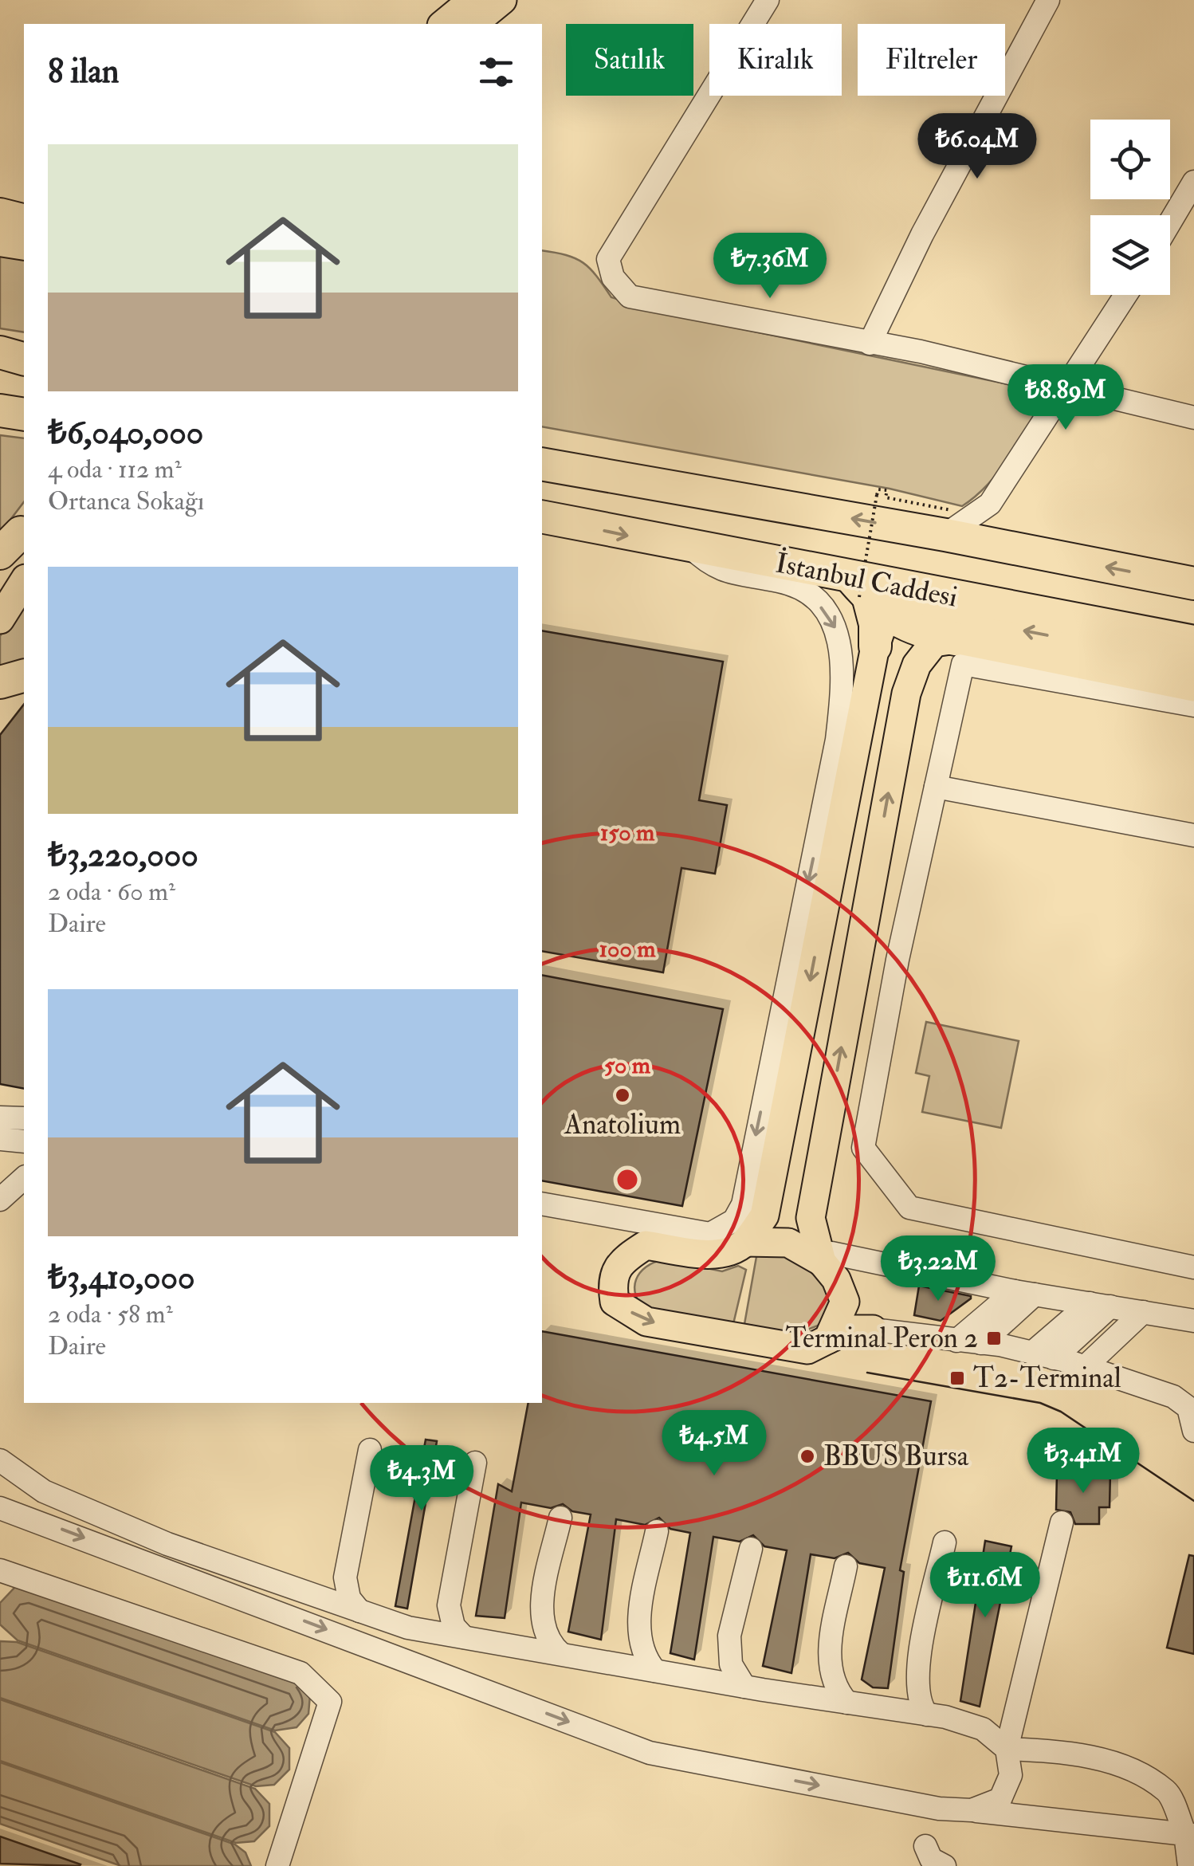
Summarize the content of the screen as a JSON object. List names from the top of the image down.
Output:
{
  "streets": {
    "highway": ["İstanbul Caddesi"]
  },
  "places": {
    "other": ["Anatolium", "BBUS Bursa"],
    "transit": ["Terminal Peron 2", "T2-Terminal"]
  },
  "page": {
    "chip": ["Satılık", "Kiralık", "Filtreler"],
    "heading": "8 ilan",
    "price": [
      "₺6.04M",
      "₺7.36M",
      "₺8.89M",
      "₺3.22M",
      "₺4.5M",
      "₺3.41M",
      "₺4.3M",
      "₺11.6M"
    ],
    "list": [
      {
        "name": "₺6,040,000",
        "note": "4 oda · 112 m² · Ortanca Sokağı"
      },
      {
        "name": "₺3,220,000",
        "note": "2 oda · 60 m² · Daire"
      },
      {
        "name": "₺3,410,000",
        "note": "2 oda · 58 m² · Daire"
      }
    ]
  },
  "rings": ["150 m", "100 m", "50 m"]
}
